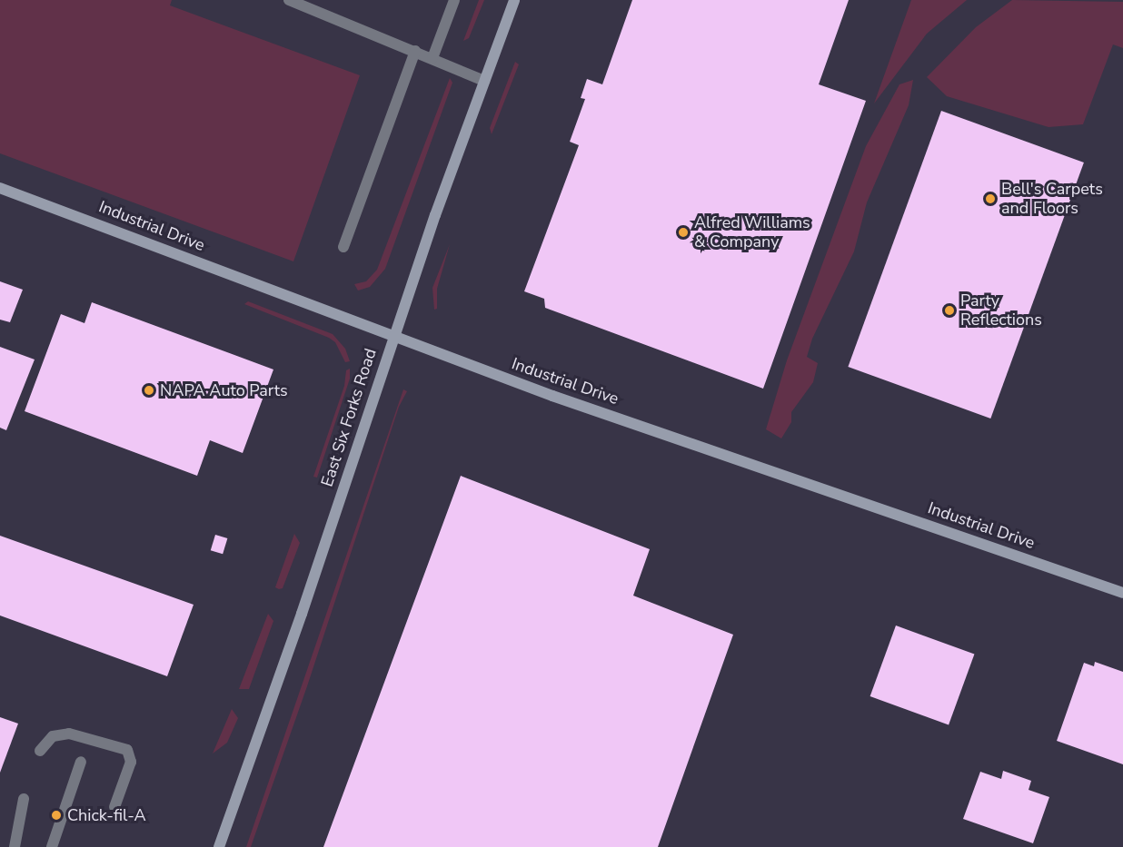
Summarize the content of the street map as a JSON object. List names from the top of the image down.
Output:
{
  "streets": {
    "street": ["Industrial Drive", "East Six Forks Road"]
  },
  "crossings": [
    ["Industrial Drive", "East Six Forks Road"]
  ],
  "places": [
    "Bell's Carpets and Floors",
    "Alfred Williams & Company",
    "Party Reflections",
    "NAPA Auto Parts",
    "Chick-fil-A"
  ]
}
